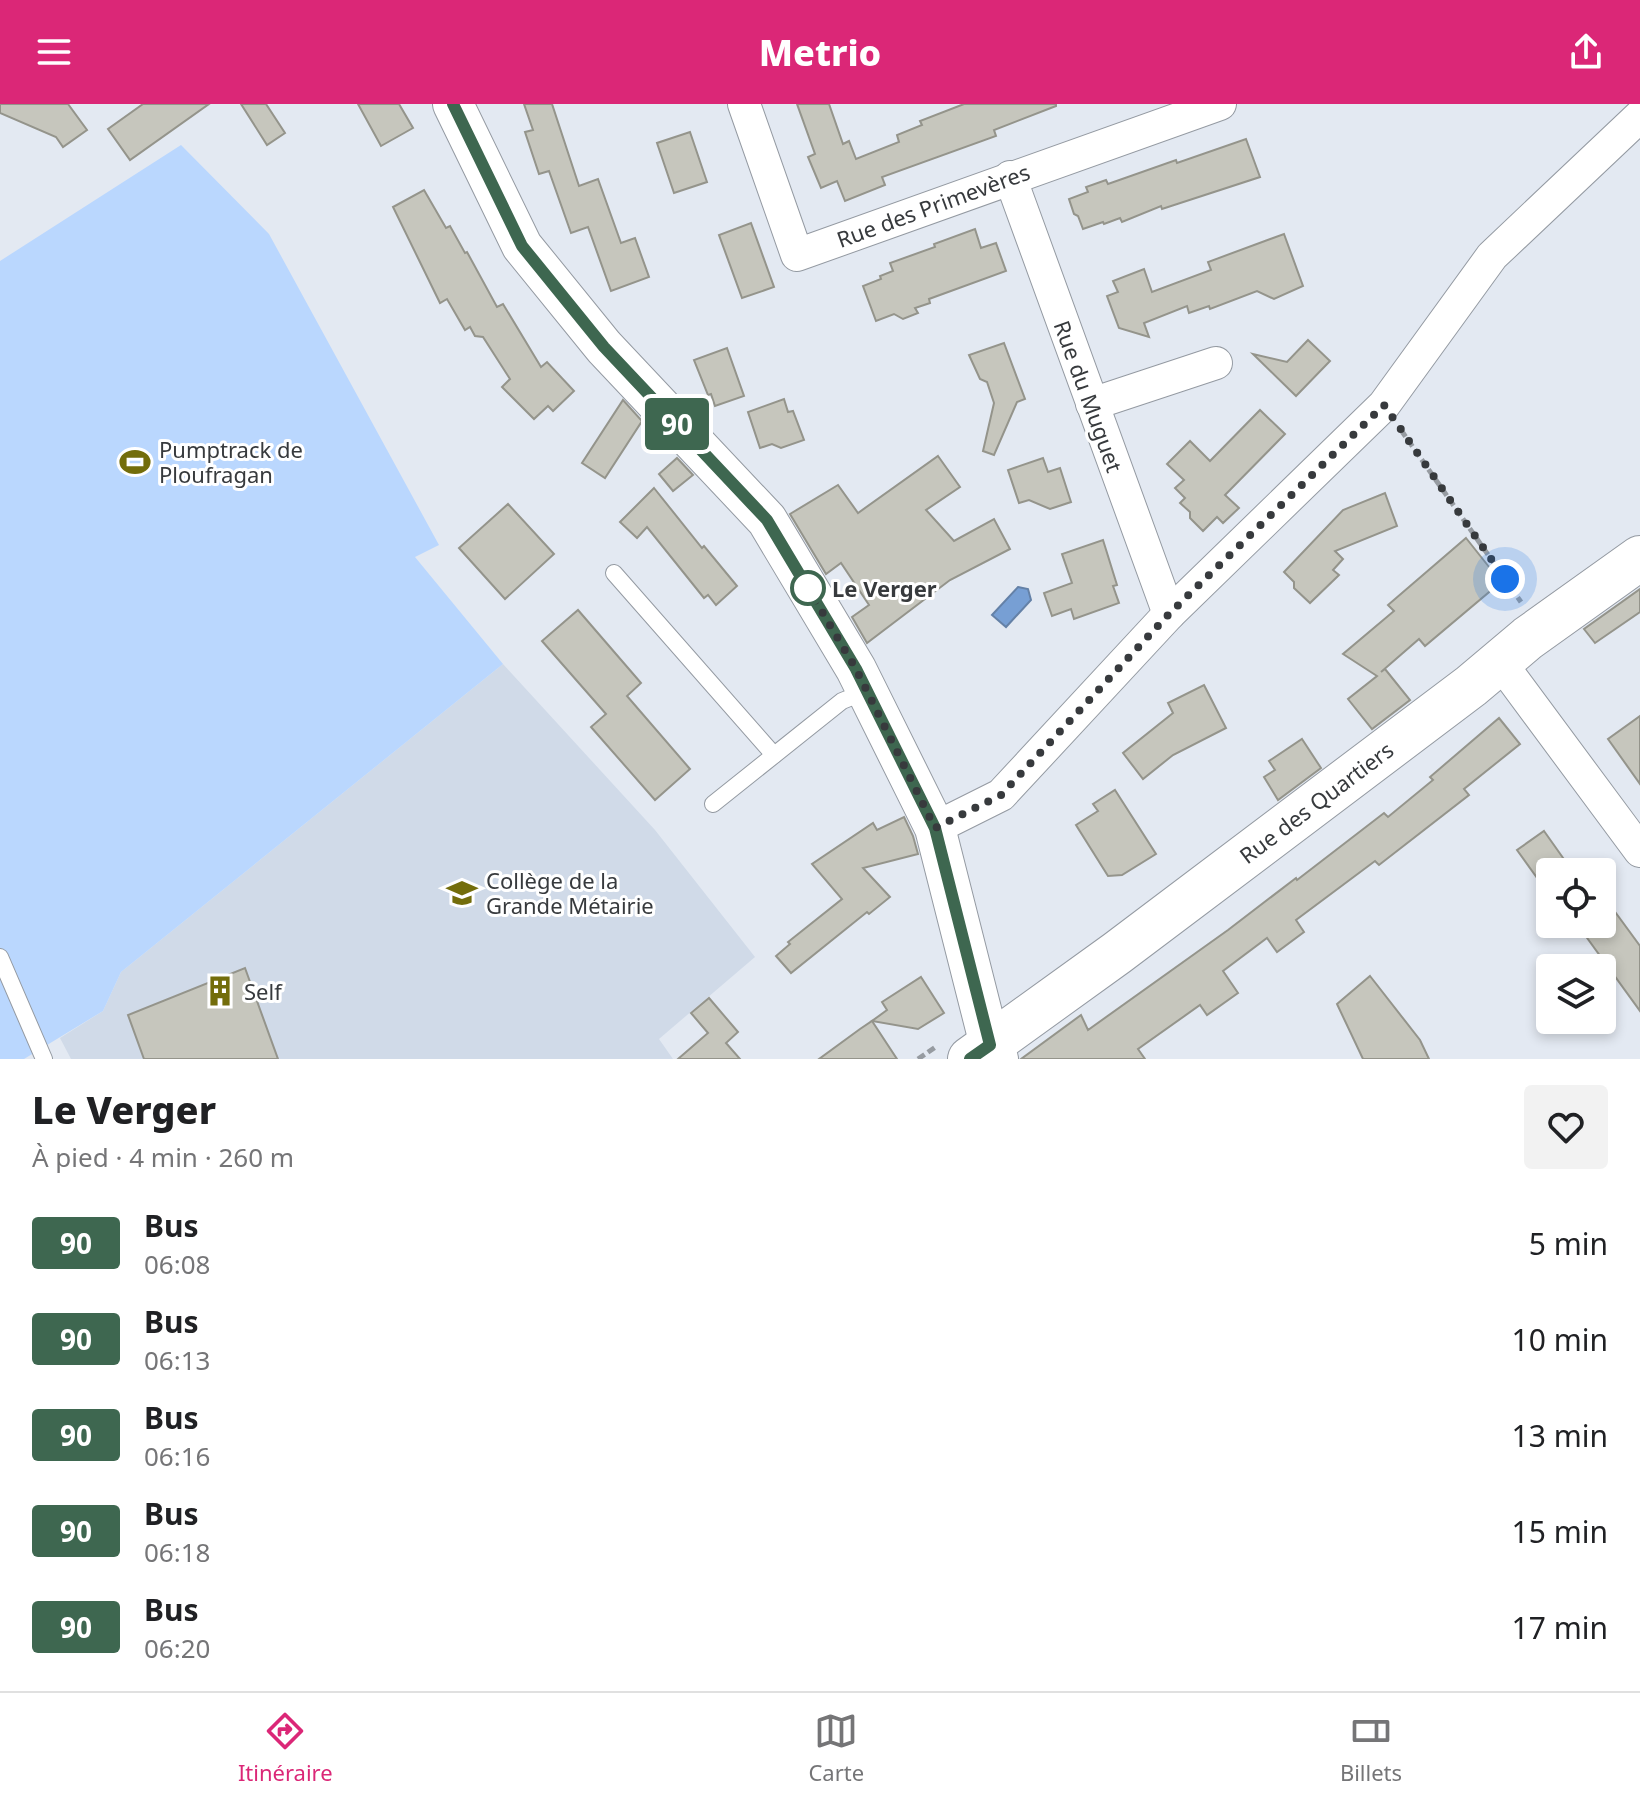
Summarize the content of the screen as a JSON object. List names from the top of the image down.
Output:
{
  "streets": {
    "main road": ["Rue des Quartiers"],
    "street": ["Rue des Primevères", "Rue du Muguet"]
  },
  "crossings": [
    ["Rue des Primevères", "Rue du Muguet"]
  ],
  "places": {
    "sports": ["Pumptrack de Ploufragan"],
    "other": ["Le Verger"],
    "school or university": ["Collège de la Grande Métairie"],
    "building": ["Self"]
  },
  "lines": ["bus line 90"],
  "page": {
    "header": "Metrio",
    "on_map": "90",
    "heading": ["Le Verger", "À pied · 4 min · 260 m"],
    "list": [
      {
        "mark": "90",
        "name": "Bus",
        "note": "06:08",
        "value": "5 min"
      },
      {
        "mark": "90",
        "name": "Bus",
        "note": "06:13",
        "value": "10 min"
      },
      {
        "mark": "90",
        "name": "Bus",
        "note": "06:16",
        "value": "13 min"
      },
      {
        "mark": "90",
        "name": "Bus",
        "note": "06:18",
        "value": "15 min"
      },
      {
        "mark": "90",
        "name": "Bus",
        "note": "06:20",
        "value": "17 min"
      }
    ],
    "tabs": ["Itinéraire", "Carte", "Billets"]
  }
}
